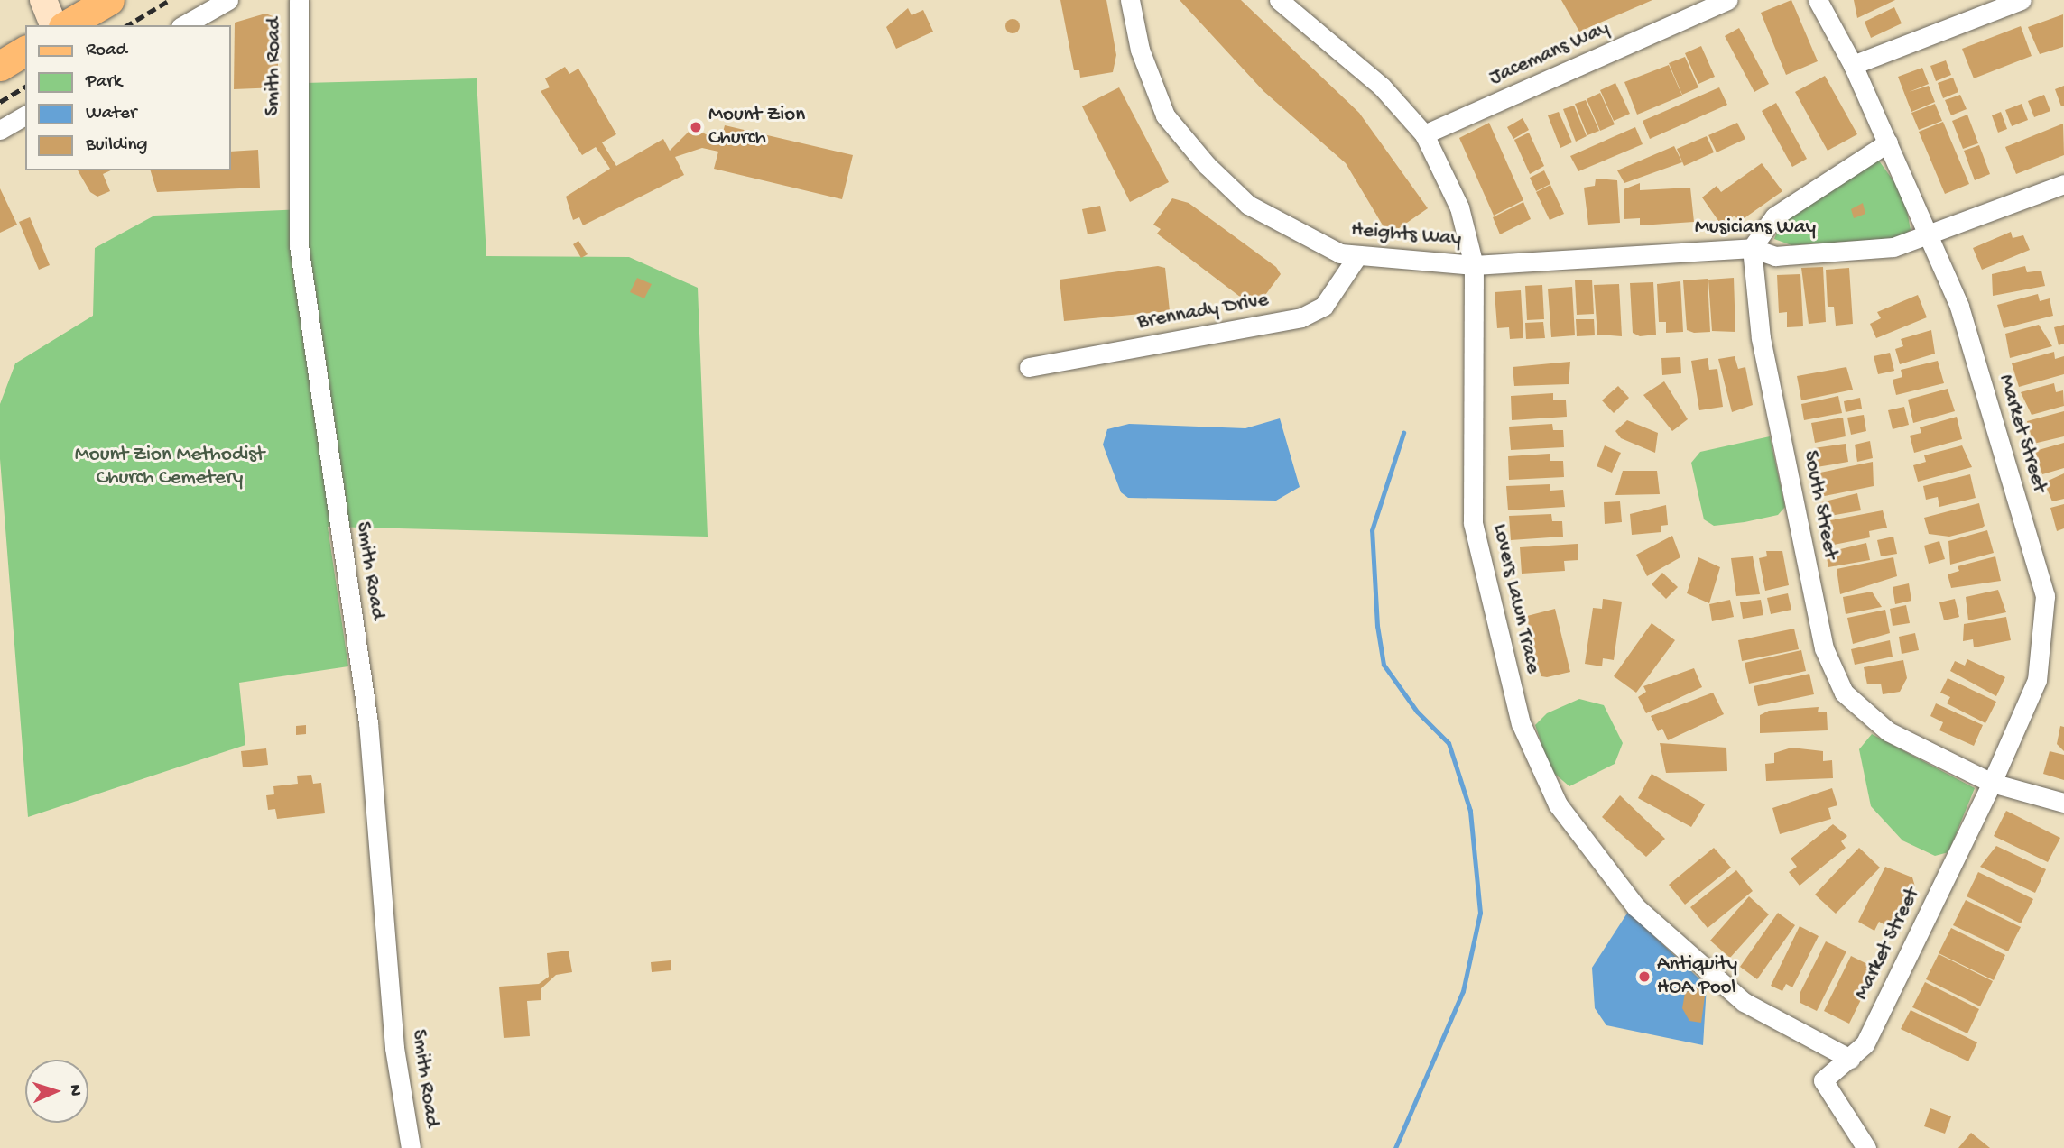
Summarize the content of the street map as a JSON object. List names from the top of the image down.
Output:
{
  "streets": {
    "street": [
      "Jacemans Way",
      "Smith Road",
      "Musicians Way",
      "Heights Way",
      "Brennady Drive",
      "Market Street",
      "South Street",
      "Lovers Lawn Trace"
    ]
  },
  "crossings": [
    ["Jacemans Way", "Lovers Lawn Trace"],
    ["Musicians Way", "Heights Way"],
    ["Musicians Way", "Market Street"],
    ["Musicians Way", "South Street"],
    ["Musicians Way", "Lovers Lawn Trace"],
    ["Heights Way", "Brennady Drive"],
    ["Heights Way", "Lovers Lawn Trace"],
    ["Market Street", "South Street"],
    ["Market Street", "Lovers Lawn Trace"]
  ],
  "parks": ["Mount Zion Methodist Church Cemetery"],
  "places": ["Mount Zion Church", "Antiquity HOA Pool"],
  "legend": [
    "Road",
    "Park",
    "Water",
    "Building"
  ],
  "north": "right"
}
